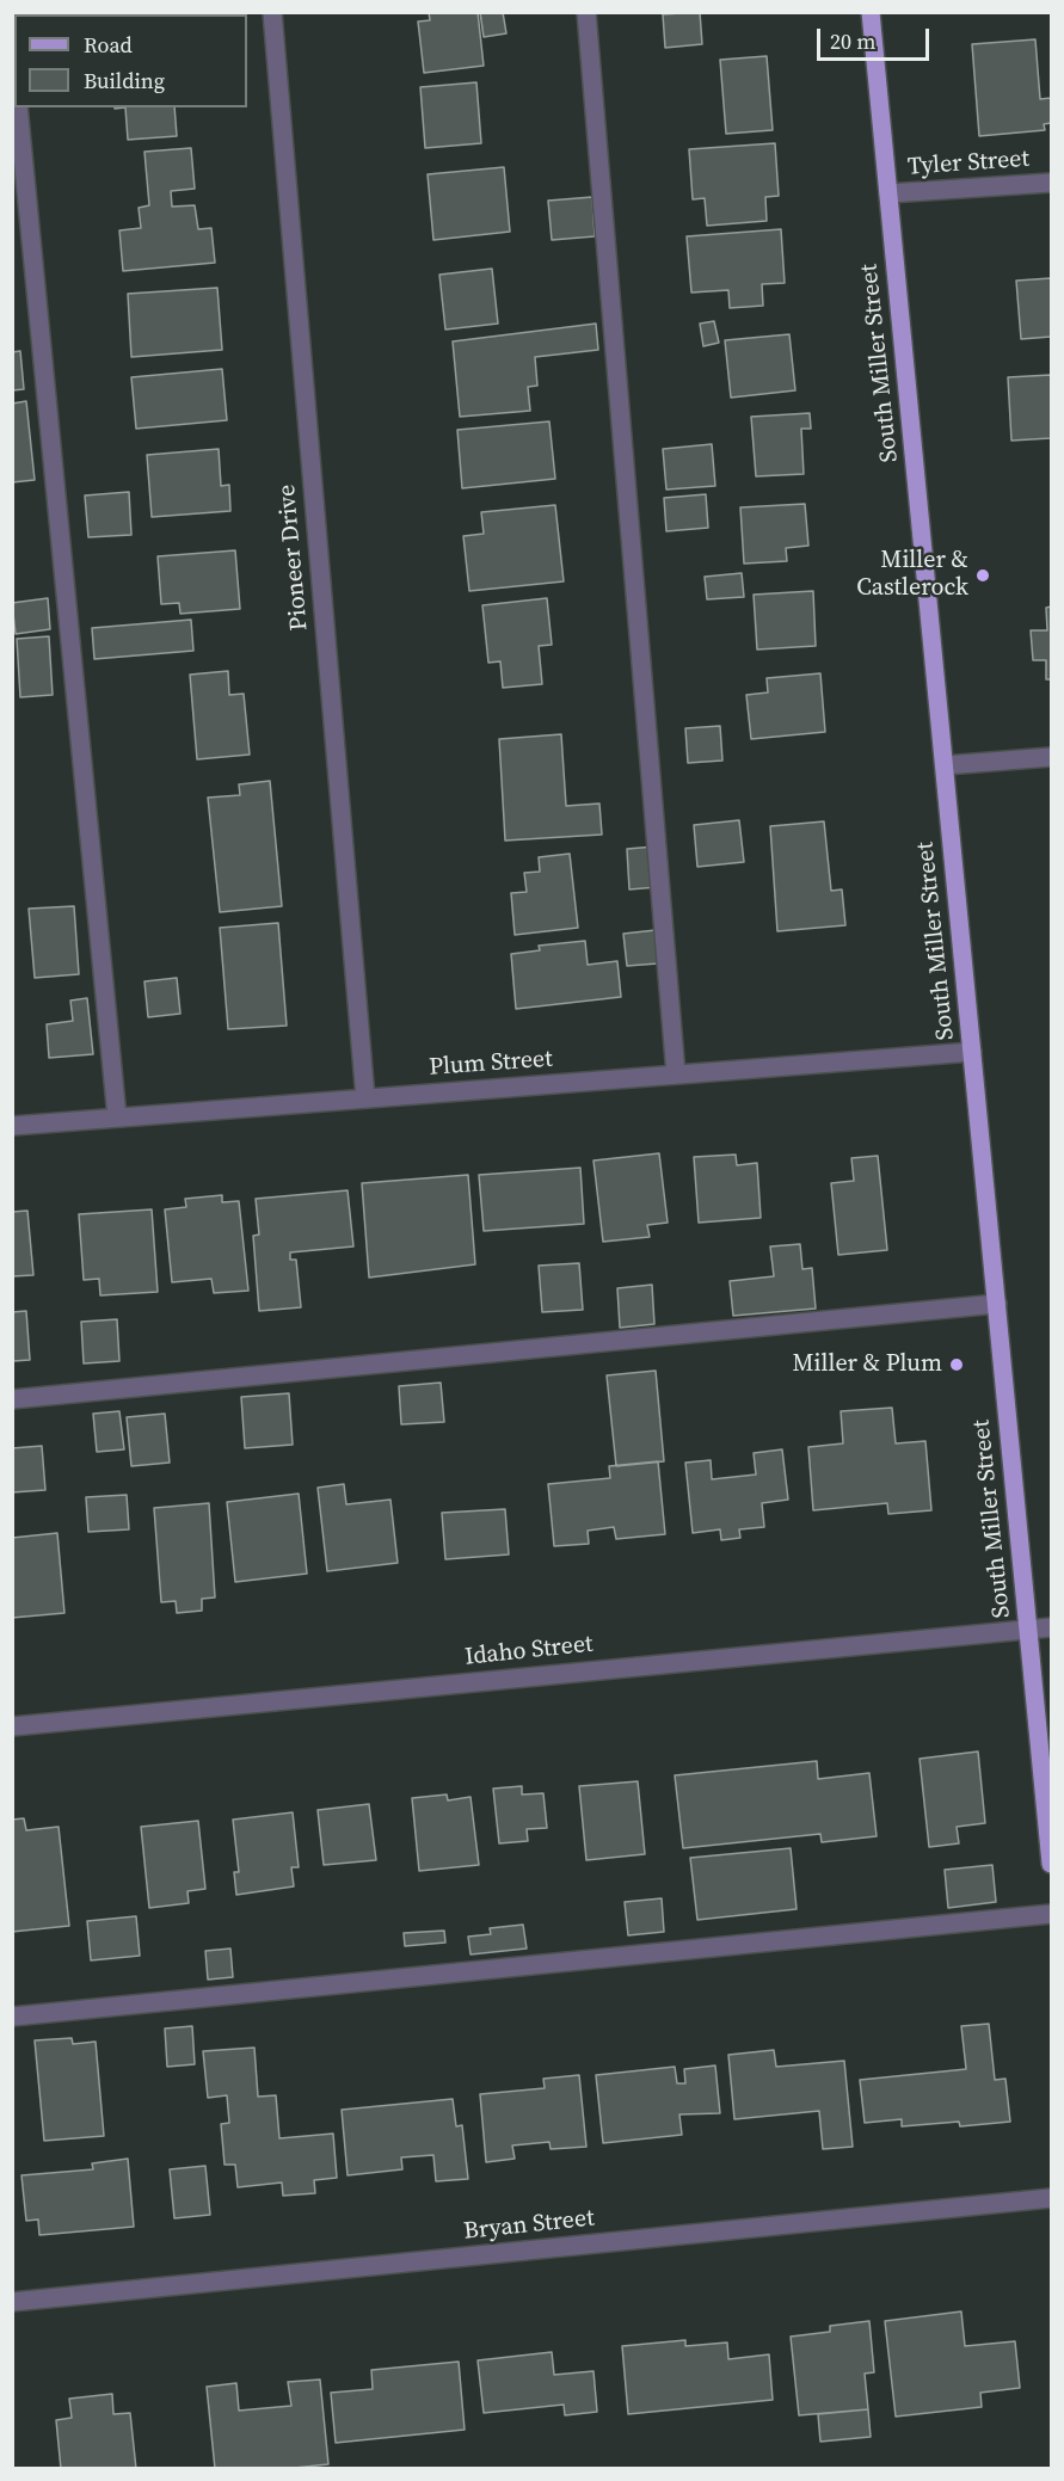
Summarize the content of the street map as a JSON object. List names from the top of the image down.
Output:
{
  "streets": {
    "main road": ["South Miller Street"],
    "street": [
      "Tyler Street",
      "Pioneer Drive",
      "Plum Street",
      "Idaho Street",
      "Bryan Street"
    ]
  },
  "crossings": [
    ["Tyler Street", "South Miller Street"],
    ["South Miller Street", "Plum Street"],
    ["South Miller Street", "Idaho Street"],
    ["Pioneer Drive", "Plum Street"]
  ],
  "places": ["Miller & Castlerock", "Miller & Plum"],
  "legend": ["Road", "Building"],
  "scale_bar": "20 m"
}
